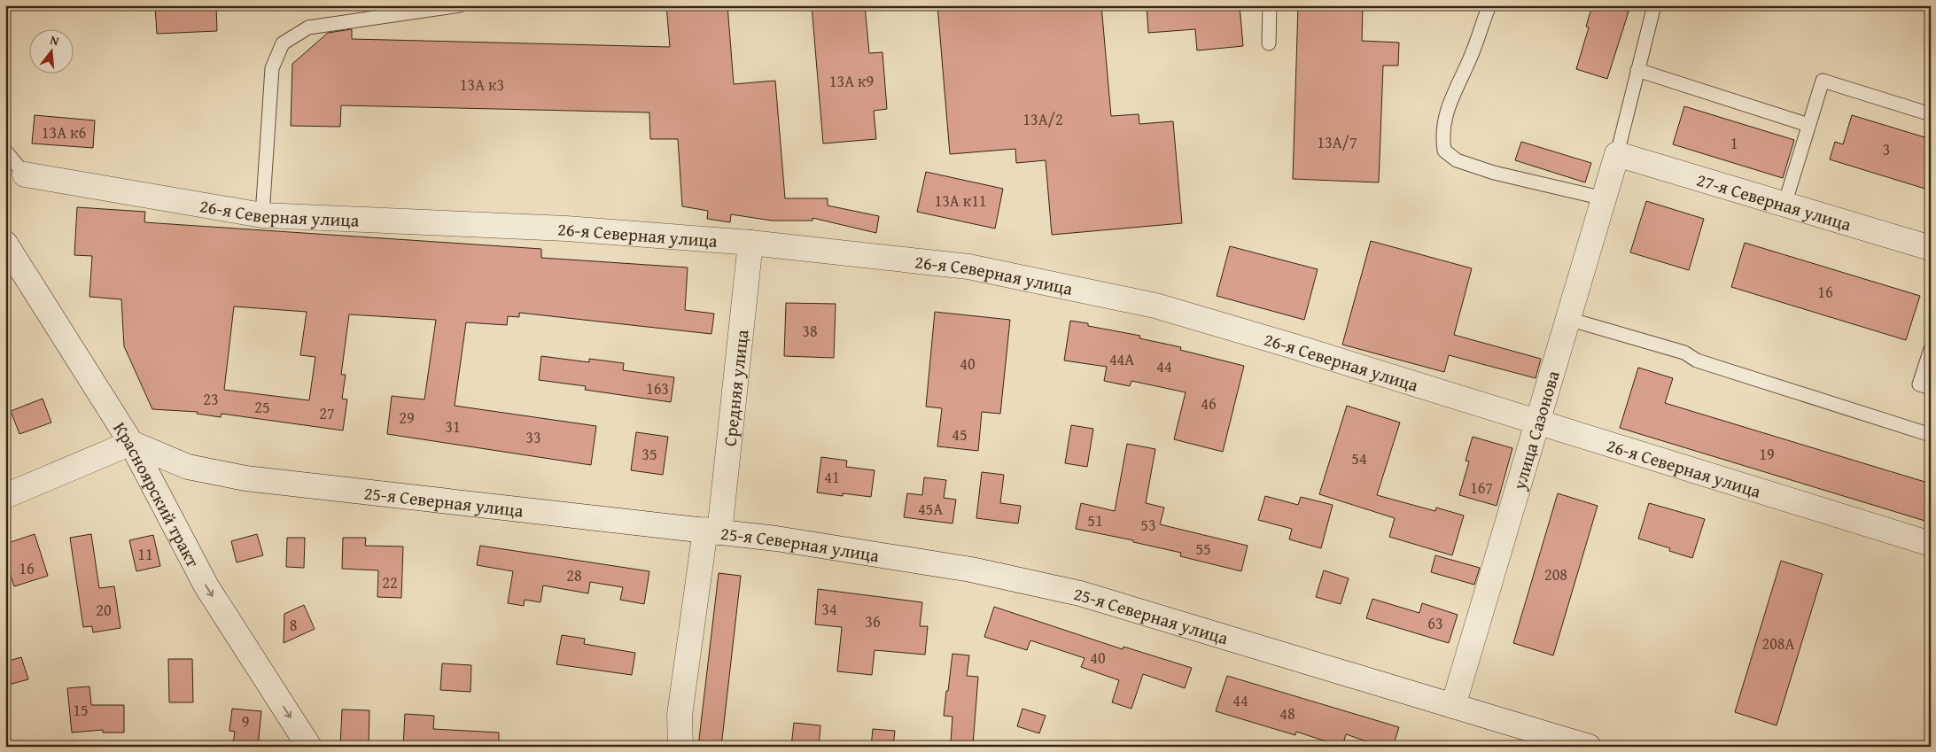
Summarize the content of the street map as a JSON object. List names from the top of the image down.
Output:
{
  "streets": {
    "street": [
      "27-я Северная улица",
      "26-я Северная улица",
      "Средняя улица",
      "улица Сазонова",
      "Красноярский тракт",
      "25-я Северная улица"
    ]
  },
  "crossings": [
    ["27-я Северная улица", "улица Сазонова"],
    ["26-я Северная улица", "Средняя улица"],
    ["26-я Северная улица", "улица Сазонова"],
    ["Средняя улица", "25-я Северная улица"],
    ["улица Сазонова", "25-я Северная улица"],
    ["Красноярский тракт", "25-я Северная улица"]
  ],
  "one_way": ["Красноярский тракт"],
  "house_numbers": [
    "13А к9",
    "13А к3",
    "13А/2",
    "13А к6",
    "13А/7",
    "1",
    "3",
    "13А к11",
    "16",
    "38",
    "44А",
    "40",
    "44",
    "163",
    "23",
    "46",
    "25",
    "27",
    "29",
    "31",
    "45",
    "33",
    "35",
    "19",
    "54",
    "41",
    "167",
    "45А",
    "51",
    "53",
    "55",
    "11",
    "16",
    "208",
    "28",
    "22",
    "34",
    "20",
    "36",
    "63",
    "8",
    "208А",
    "40",
    "44",
    "15",
    "48",
    "9"
  ],
  "north": "top"
}
